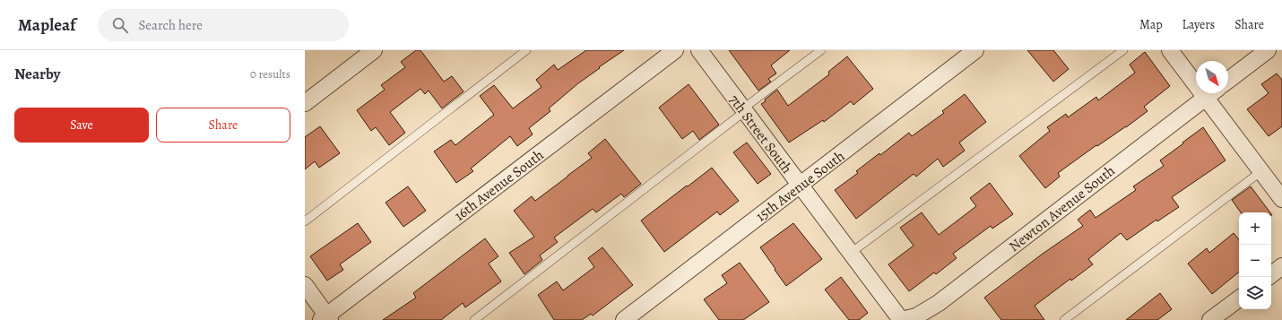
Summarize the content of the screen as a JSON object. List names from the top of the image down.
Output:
{
  "streets": {
    "street": [
      "7th Street South",
      "16th Avenue South",
      "15th Avenue South",
      "Newton Avenue South"
    ]
  },
  "crossings": [
    ["7th Street South", "15th Avenue South"],
    ["7th Street South", "Newton Avenue South"]
  ],
  "north": "bottom right",
  "page": {
    "header": "Mapleaf",
    "search": "Search here",
    "nav": ["Map", "Layers", "Share"],
    "heading": ["Nearby", "0 results"],
    "buttons": ["Save", "Share"],
    "map_buttons": ["+", "−"]
  }
}
